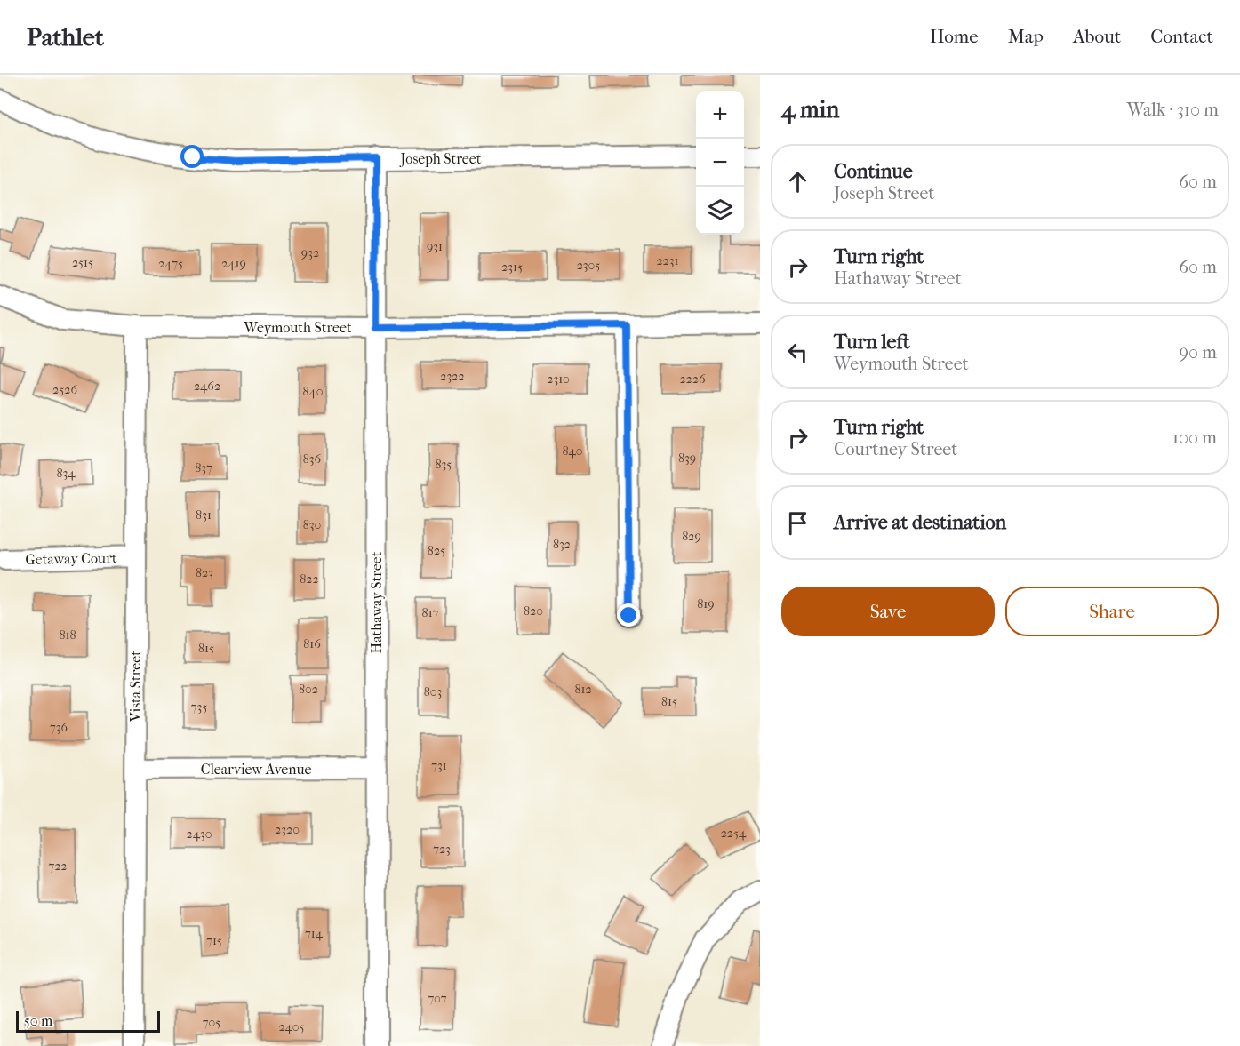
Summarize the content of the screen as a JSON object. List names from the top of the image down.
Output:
{
  "streets": {
    "street": [
      "Joseph Street",
      "Weymouth Street",
      "Getaway Court",
      "Hathaway Street",
      "Vista Street",
      "Clearview Avenue"
    ]
  },
  "crossings": [
    ["Joseph Street", "Hathaway Street"],
    ["Weymouth Street", "Hathaway Street"],
    ["Weymouth Street", "Vista Street"],
    ["Getaway Court", "Vista Street"],
    ["Hathaway Street", "Clearview Avenue"],
    ["Vista Street", "Clearview Avenue"]
  ],
  "house_numbers": [
    "931",
    "932",
    "2231",
    "2515",
    "2475",
    "2419",
    "2305",
    "2315",
    "2322",
    "2310",
    "2226",
    "2462",
    "2526",
    "840",
    "840",
    "839",
    "836",
    "835",
    "837",
    "834",
    "831",
    "830",
    "829",
    "832",
    "825",
    "823",
    "822",
    "819",
    "820",
    "817",
    "818",
    "816",
    "815",
    "802",
    "812",
    "803",
    "815",
    "735",
    "736",
    "731",
    "2320",
    "2254",
    "2430",
    "723",
    "722",
    "714",
    "715",
    "707",
    "705",
    "2405"
  ],
  "scale_bar": "50 m",
  "page": {
    "header": "Pathlet",
    "nav": [
      "Home",
      "Map",
      "About",
      "Contact"
    ],
    "heading": ["4 min", "Walk · 310 m"],
    "map_buttons": ["+", "−"],
    "list": [
      ["Continue", "Joseph Street", "60 m"],
      ["Turn right", "Hathaway Street", "60 m"],
      ["Turn left", "Weymouth Street", "90 m"],
      ["Turn right", "Courtney Street", "100 m"],
      "Arrive at destination"
    ],
    "buttons": ["Save", "Share"],
    "scale": "50 m"
  }
}
